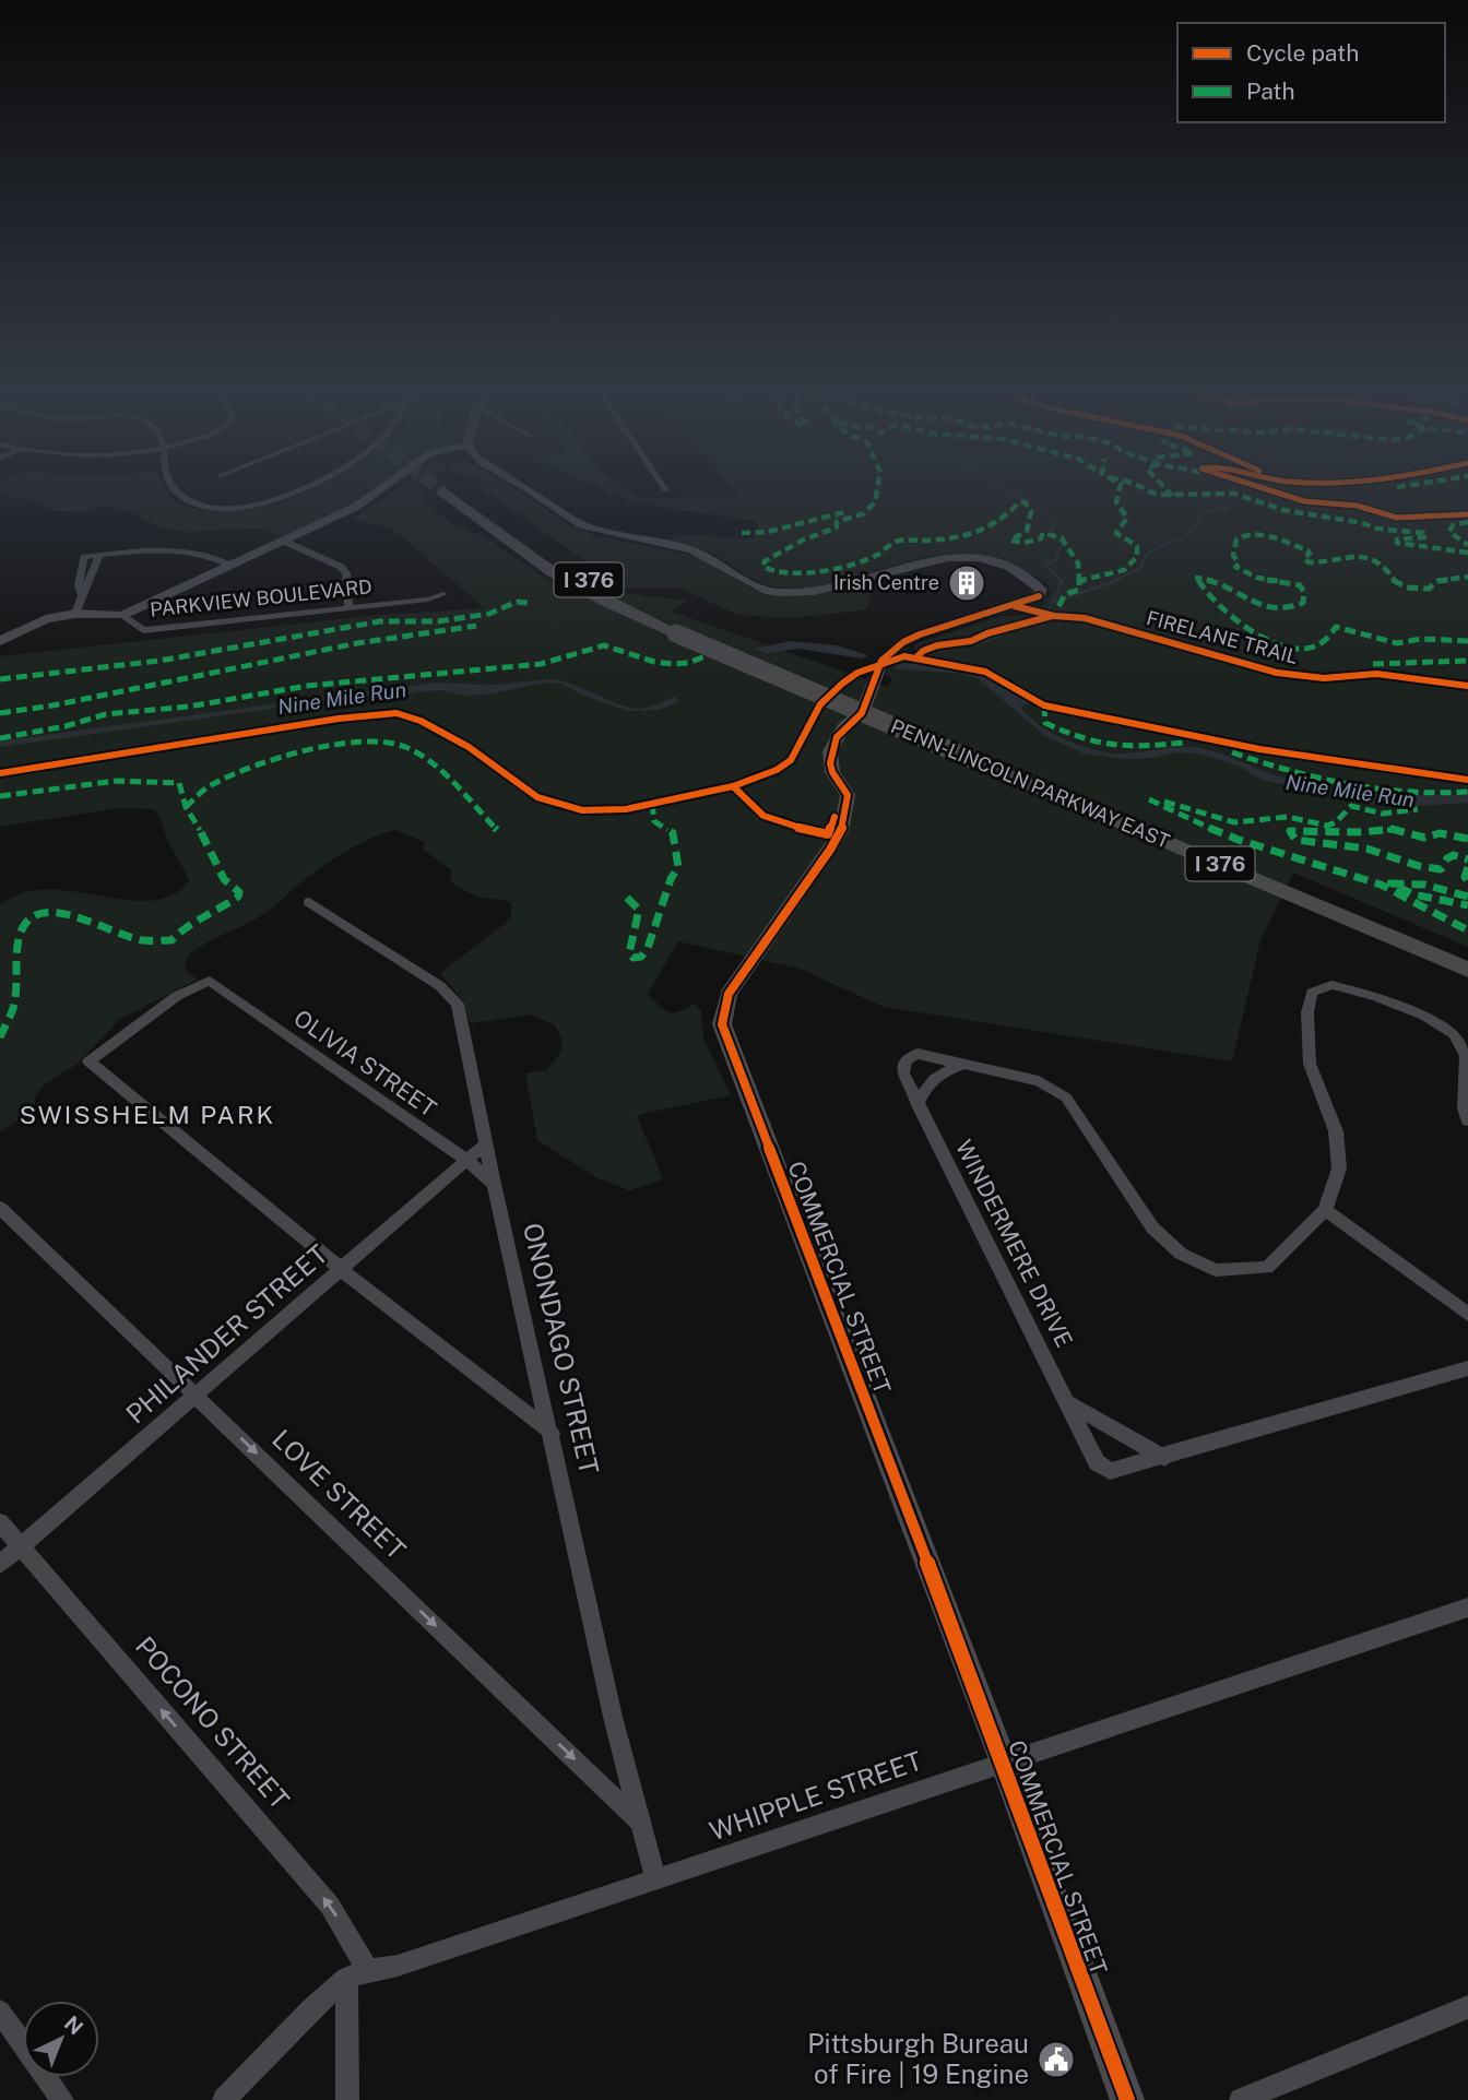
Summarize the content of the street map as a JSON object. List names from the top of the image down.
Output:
{
  "streets": {
    "highway": ["I 376", "PENN-LINCOLN PARKWAY EAST"],
    "main road": ["PARKVIEW BOULEVARD", "COMMERCIAL STREET"],
    "street": [
      "OLIVIA STREET",
      "WINDERMERE DRIVE",
      "PHILANDER STREET",
      "ONONDAGO STREET",
      "LOVE STREET",
      "POCONO STREET",
      "WHIPPLE STREET"
    ],
    "cycle path": ["FIRELANE TRAIL"]
  },
  "crossings": [
    ["OLIVIA STREET", "PHILANDER STREET"],
    ["OLIVIA STREET", "ONONDAGO STREET"],
    ["COMMERCIAL STREET", "WHIPPLE STREET"],
    ["PHILANDER STREET", "ONONDAGO STREET"],
    ["PHILANDER STREET", "LOVE STREET"],
    ["PHILANDER STREET", "POCONO STREET"],
    ["ONONDAGO STREET", "LOVE STREET"],
    ["ONONDAGO STREET", "WHIPPLE STREET"],
    ["POCONO STREET", "WHIPPLE STREET"]
  ],
  "one_way": ["LOVE STREET", "POCONO STREET"],
  "districts": ["SWISSHELM PARK"],
  "water": ["Nine Mile Run"],
  "places": {
    "building": ["Irish Centre"],
    "public building": ["Pittsburgh Bureau of Fire | 19 Engine"]
  },
  "legend": ["Cycle path", "Path"],
  "north": "top right"
}
